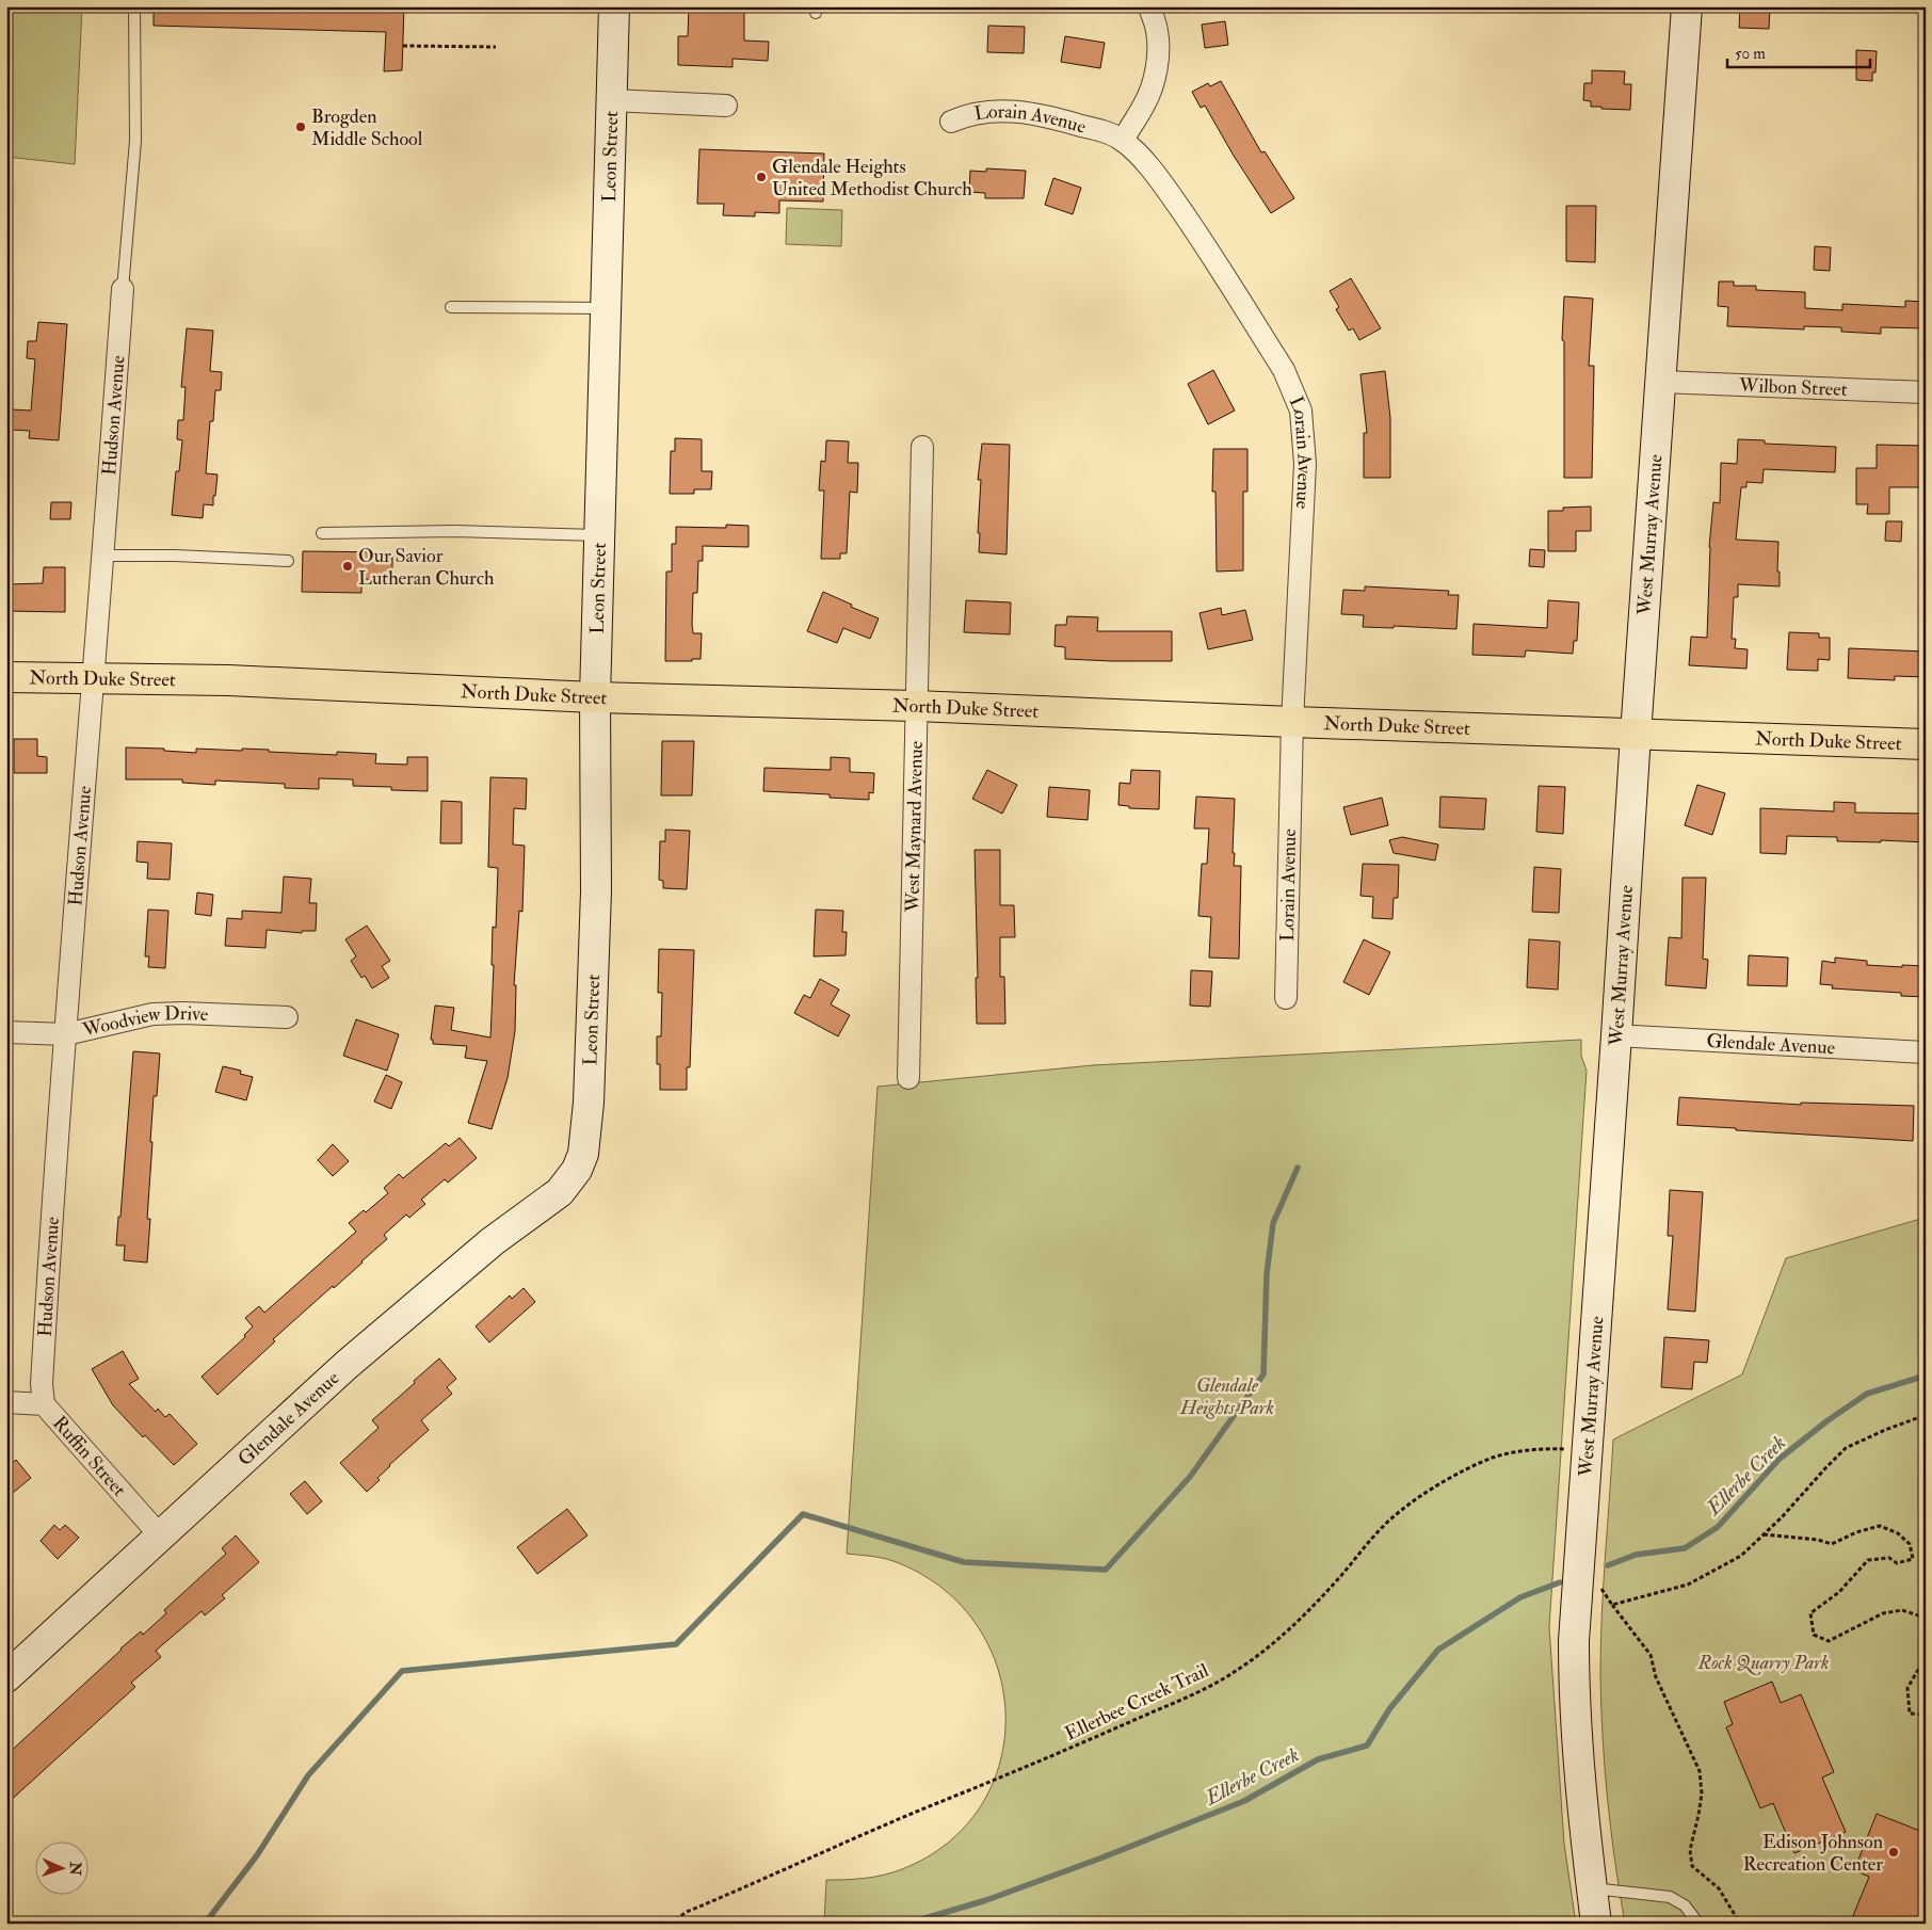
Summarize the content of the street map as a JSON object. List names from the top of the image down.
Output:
{
  "streets": {
    "highway": ["North Duke Street"],
    "street": [
      "Lorain Avenue",
      "Leon Street",
      "Wilbon Street",
      "Hudson Avenue",
      "West Murray Avenue",
      "West Maynard Avenue",
      "Woodview Drive",
      "Glendale Avenue",
      "Ruffin Street"
    ],
    "path": ["Ellerbee Creek Trail"]
  },
  "crossings": [
    ["Lorain Avenue", "North Duke Street"],
    ["Leon Street", "North Duke Street"],
    ["Leon Street", "Glendale Avenue"],
    ["Wilbon Street", "West Murray Avenue"],
    ["Hudson Avenue", "North Duke Street"],
    ["Hudson Avenue", "Woodview Drive"],
    ["Hudson Avenue", "Ruffin Street"],
    ["West Murray Avenue", "North Duke Street"],
    ["West Murray Avenue", "Glendale Avenue"],
    ["North Duke Street", "West Maynard Avenue"],
    ["Glendale Avenue", "Ruffin Street"]
  ],
  "water": ["Ellerbe Creek"],
  "parks": ["Glendale Heights Park", "Rock Quarry Park"],
  "places": [
    "Brogden Middle School",
    "Glendale Heights United Methodist Church",
    "Our Savior Lutheran Church",
    "Edison Johnson Recreation Center"
  ],
  "scale_bar": "50 m",
  "north": "right"
}
